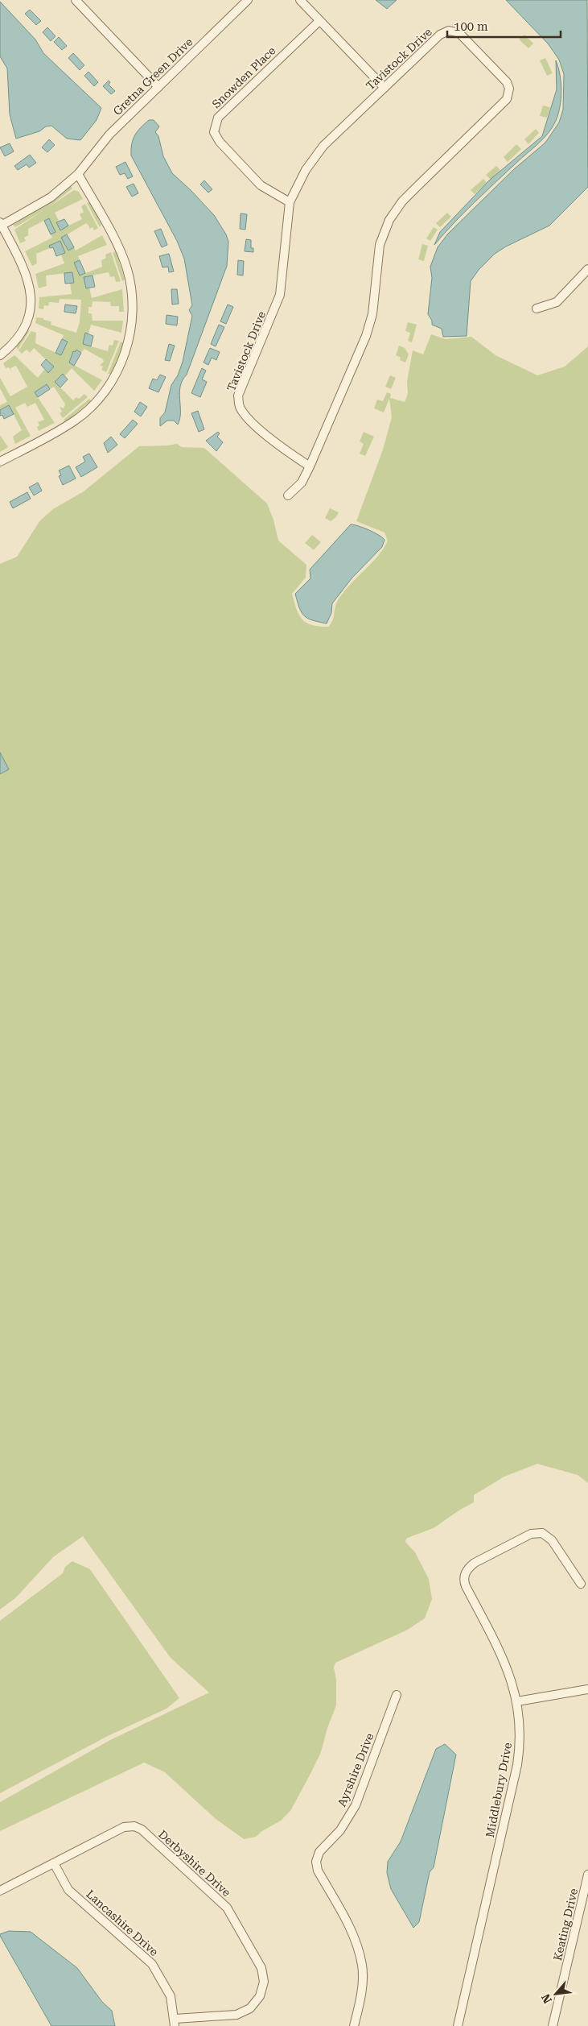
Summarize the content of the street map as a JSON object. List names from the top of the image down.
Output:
{
  "streets": {
    "street": [
      "Tavistock Drive",
      "Gretna Green Drive",
      "Snowden Place",
      "Ayrshire Drive",
      "Middlebury Drive",
      "Derbyshire Drive",
      "Lancashire Drive",
      "Keating Drive"
    ]
  },
  "crossings": [
    ["Tavistock Drive", "Snowden Place"],
    ["Derbyshire Drive", "Lancashire Drive"]
  ],
  "scale_bar": "100 m",
  "north": "bottom left"
}
